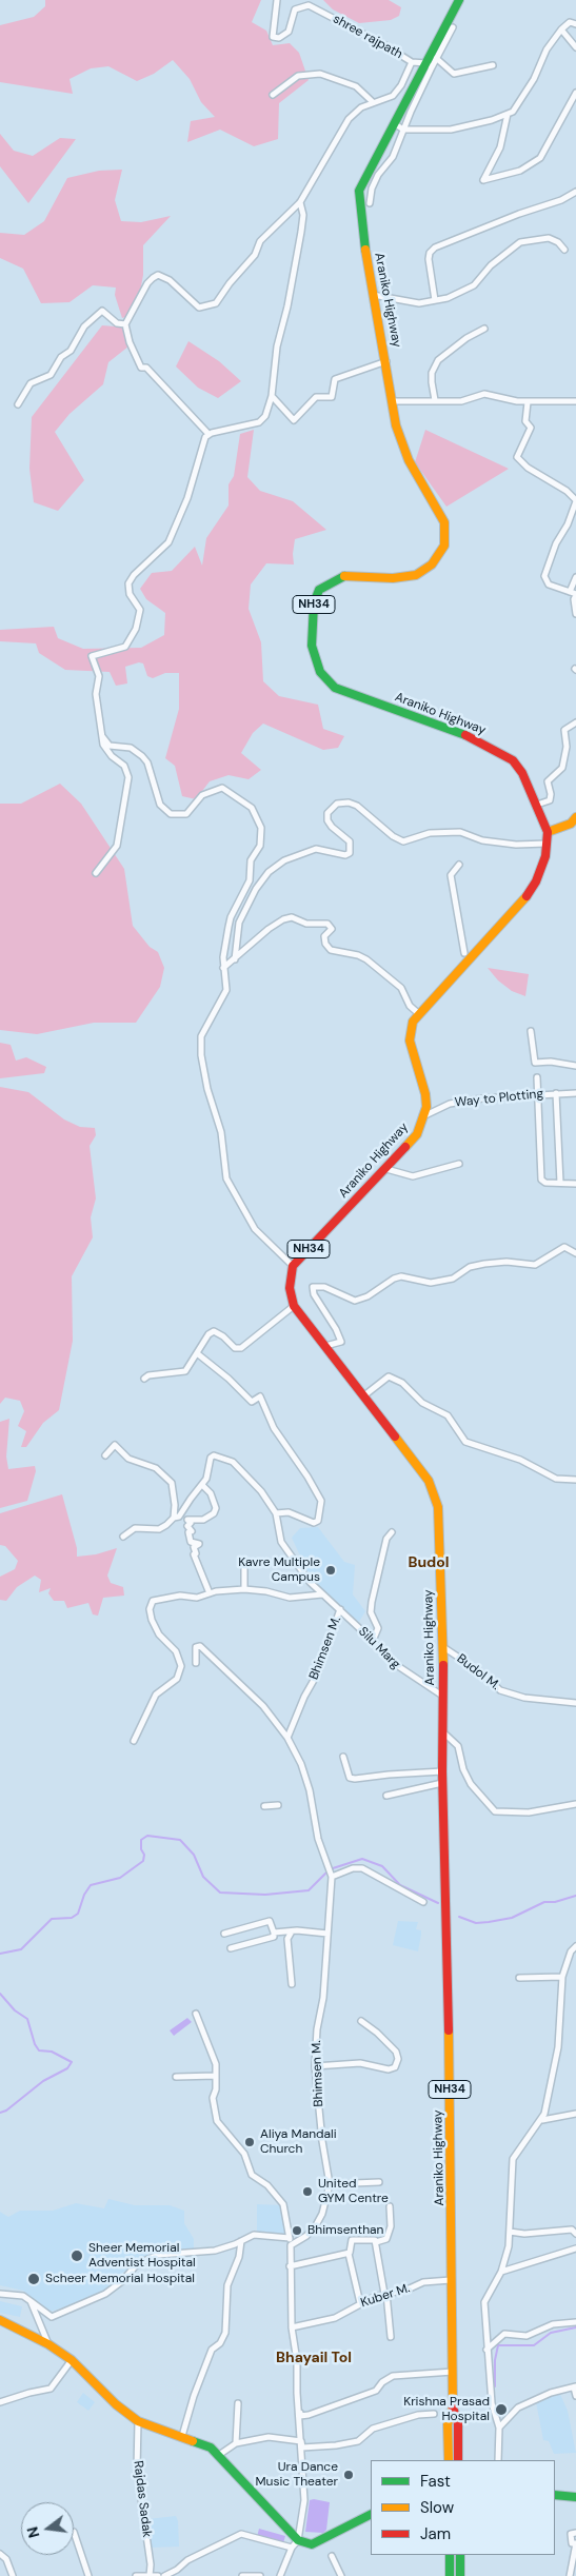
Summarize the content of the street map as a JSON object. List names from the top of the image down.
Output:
{
  "streets": {
    "main road": ["Araniko Highway", "NH34"],
    "street": [
      "shree rajpath",
      "Way to Plotting",
      "Bhimsen M.",
      "Silu Marg",
      "Budol M.",
      "Kuber M.",
      "Rajdas Sadak"
    ]
  },
  "crossings": [
    ["shree rajpath", "Araniko Highway"],
    ["Araniko Highway", "NH34"],
    ["Araniko Highway", "Way to Plotting"],
    ["Araniko Highway", "Silu Marg"],
    ["Araniko Highway", "Budol M."],
    ["Araniko Highway", "Kuber M."],
    ["Bhimsen M.", "Silu Marg"]
  ],
  "districts": ["Budol", "Bhayail Tol"],
  "places": [
    "Kavre Multiple Campus",
    "Aliya Mandali Church",
    "United GYM Centre",
    "Bhimsenthan",
    "Sheer Memorial Adventist Hospital",
    "Scheer Memorial Hospital",
    "Krishna Prasad Hospital",
    "Ura Dance Music Theater"
  ],
  "legend": ["Fast", "Slow", "Jam"],
  "north": "left"
}
